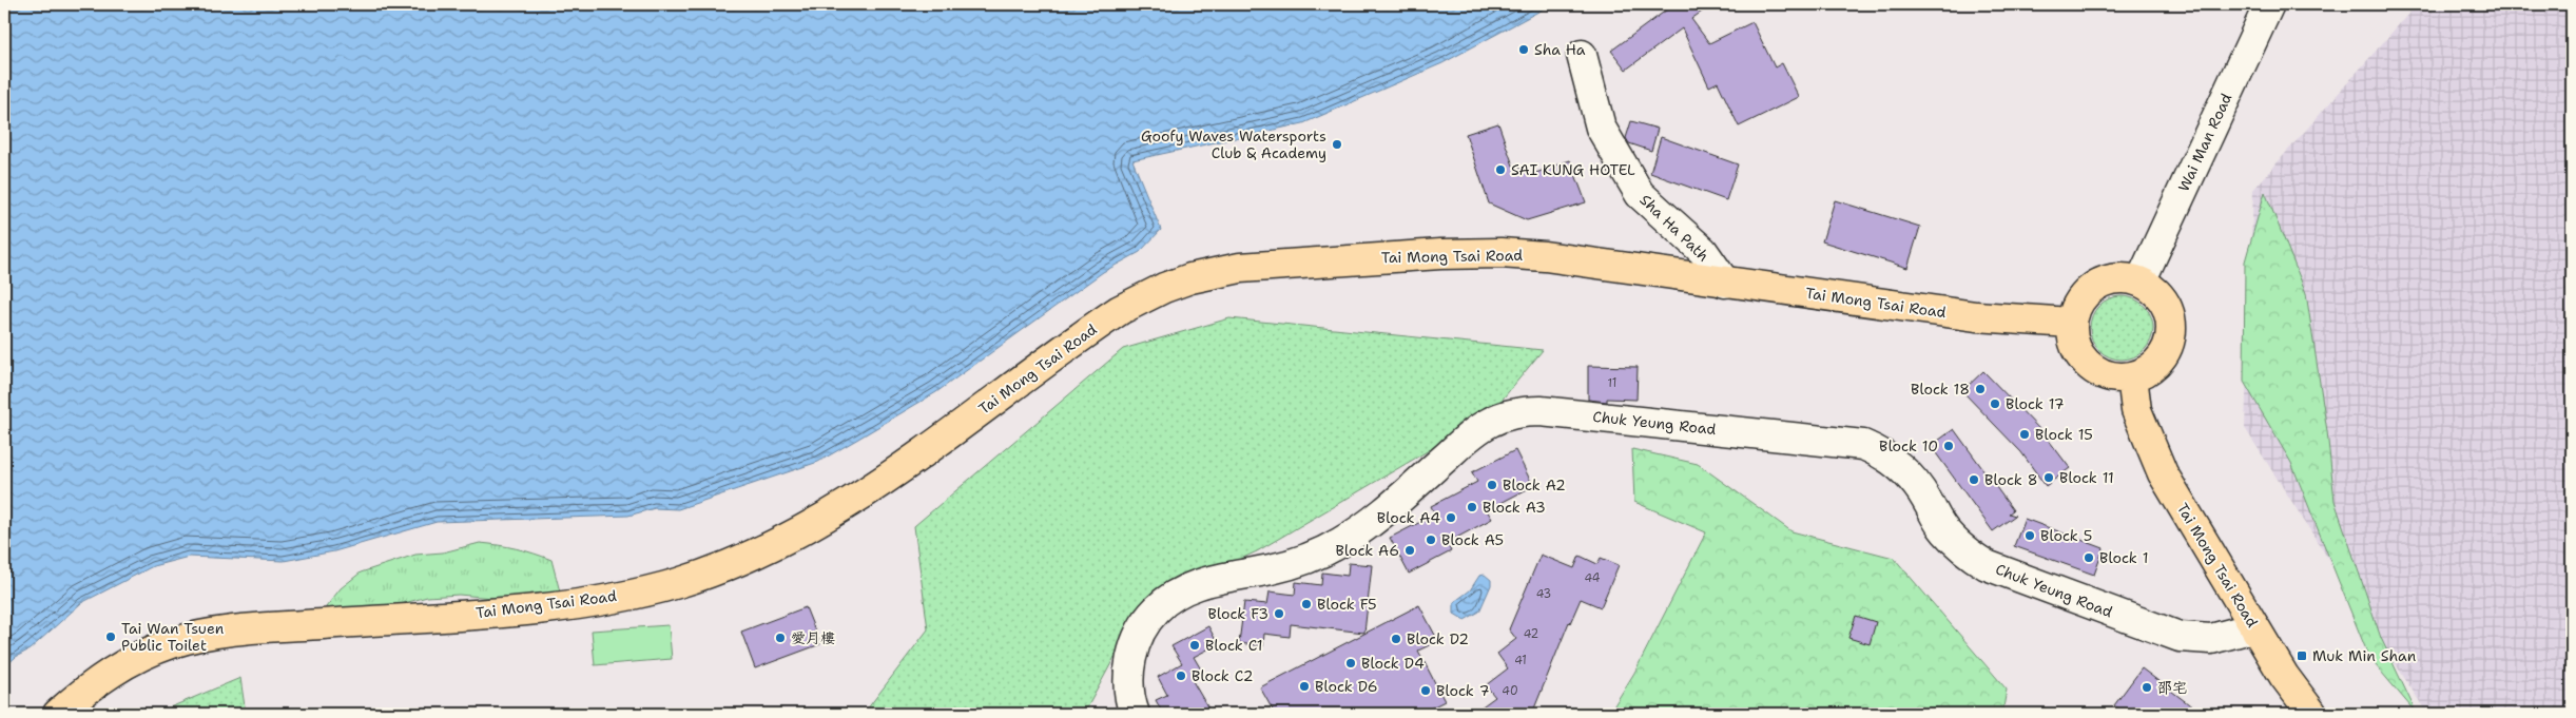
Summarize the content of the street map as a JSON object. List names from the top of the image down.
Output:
{
  "streets": {
    "main road": ["Tai Mong Tsai Road"],
    "street": ["Wai Man Road", "Sha Ha Path", "Chuk Yeung Road"]
  },
  "crossings": [
    ["Wai Man Road", "Tai Mong Tsai Road"],
    ["Sha Ha Path", "Tai Mong Tsai Road"],
    ["Tai Mong Tsai Road", "Chuk Yeung Road"]
  ],
  "places": {
    "other": [
      "Sha Ha",
      "Goofy Waves Watersports Club & Academy",
      "SAI KUNG HOTEL",
      "Block 18",
      "Block 17",
      "Block 15",
      "Block 10",
      "Block 11",
      "Block 8",
      "Block A2",
      "Block A3",
      "Block A4",
      "Block 5",
      "Block A5",
      "Block A6",
      "Block 1",
      "Block F5",
      "Block F3",
      "Tai Wan Tsuen Public Toilet",
      "愛月樓",
      "Block D2",
      "Block C1",
      "Block D4",
      "Block C2",
      "Block D6",
      "邵宅",
      "Block 7"
    ],
    "transit": ["Muk Min Shan"]
  },
  "house_numbers": [
    "11",
    "44",
    "43",
    "42",
    "41",
    "40"
  ]
}
